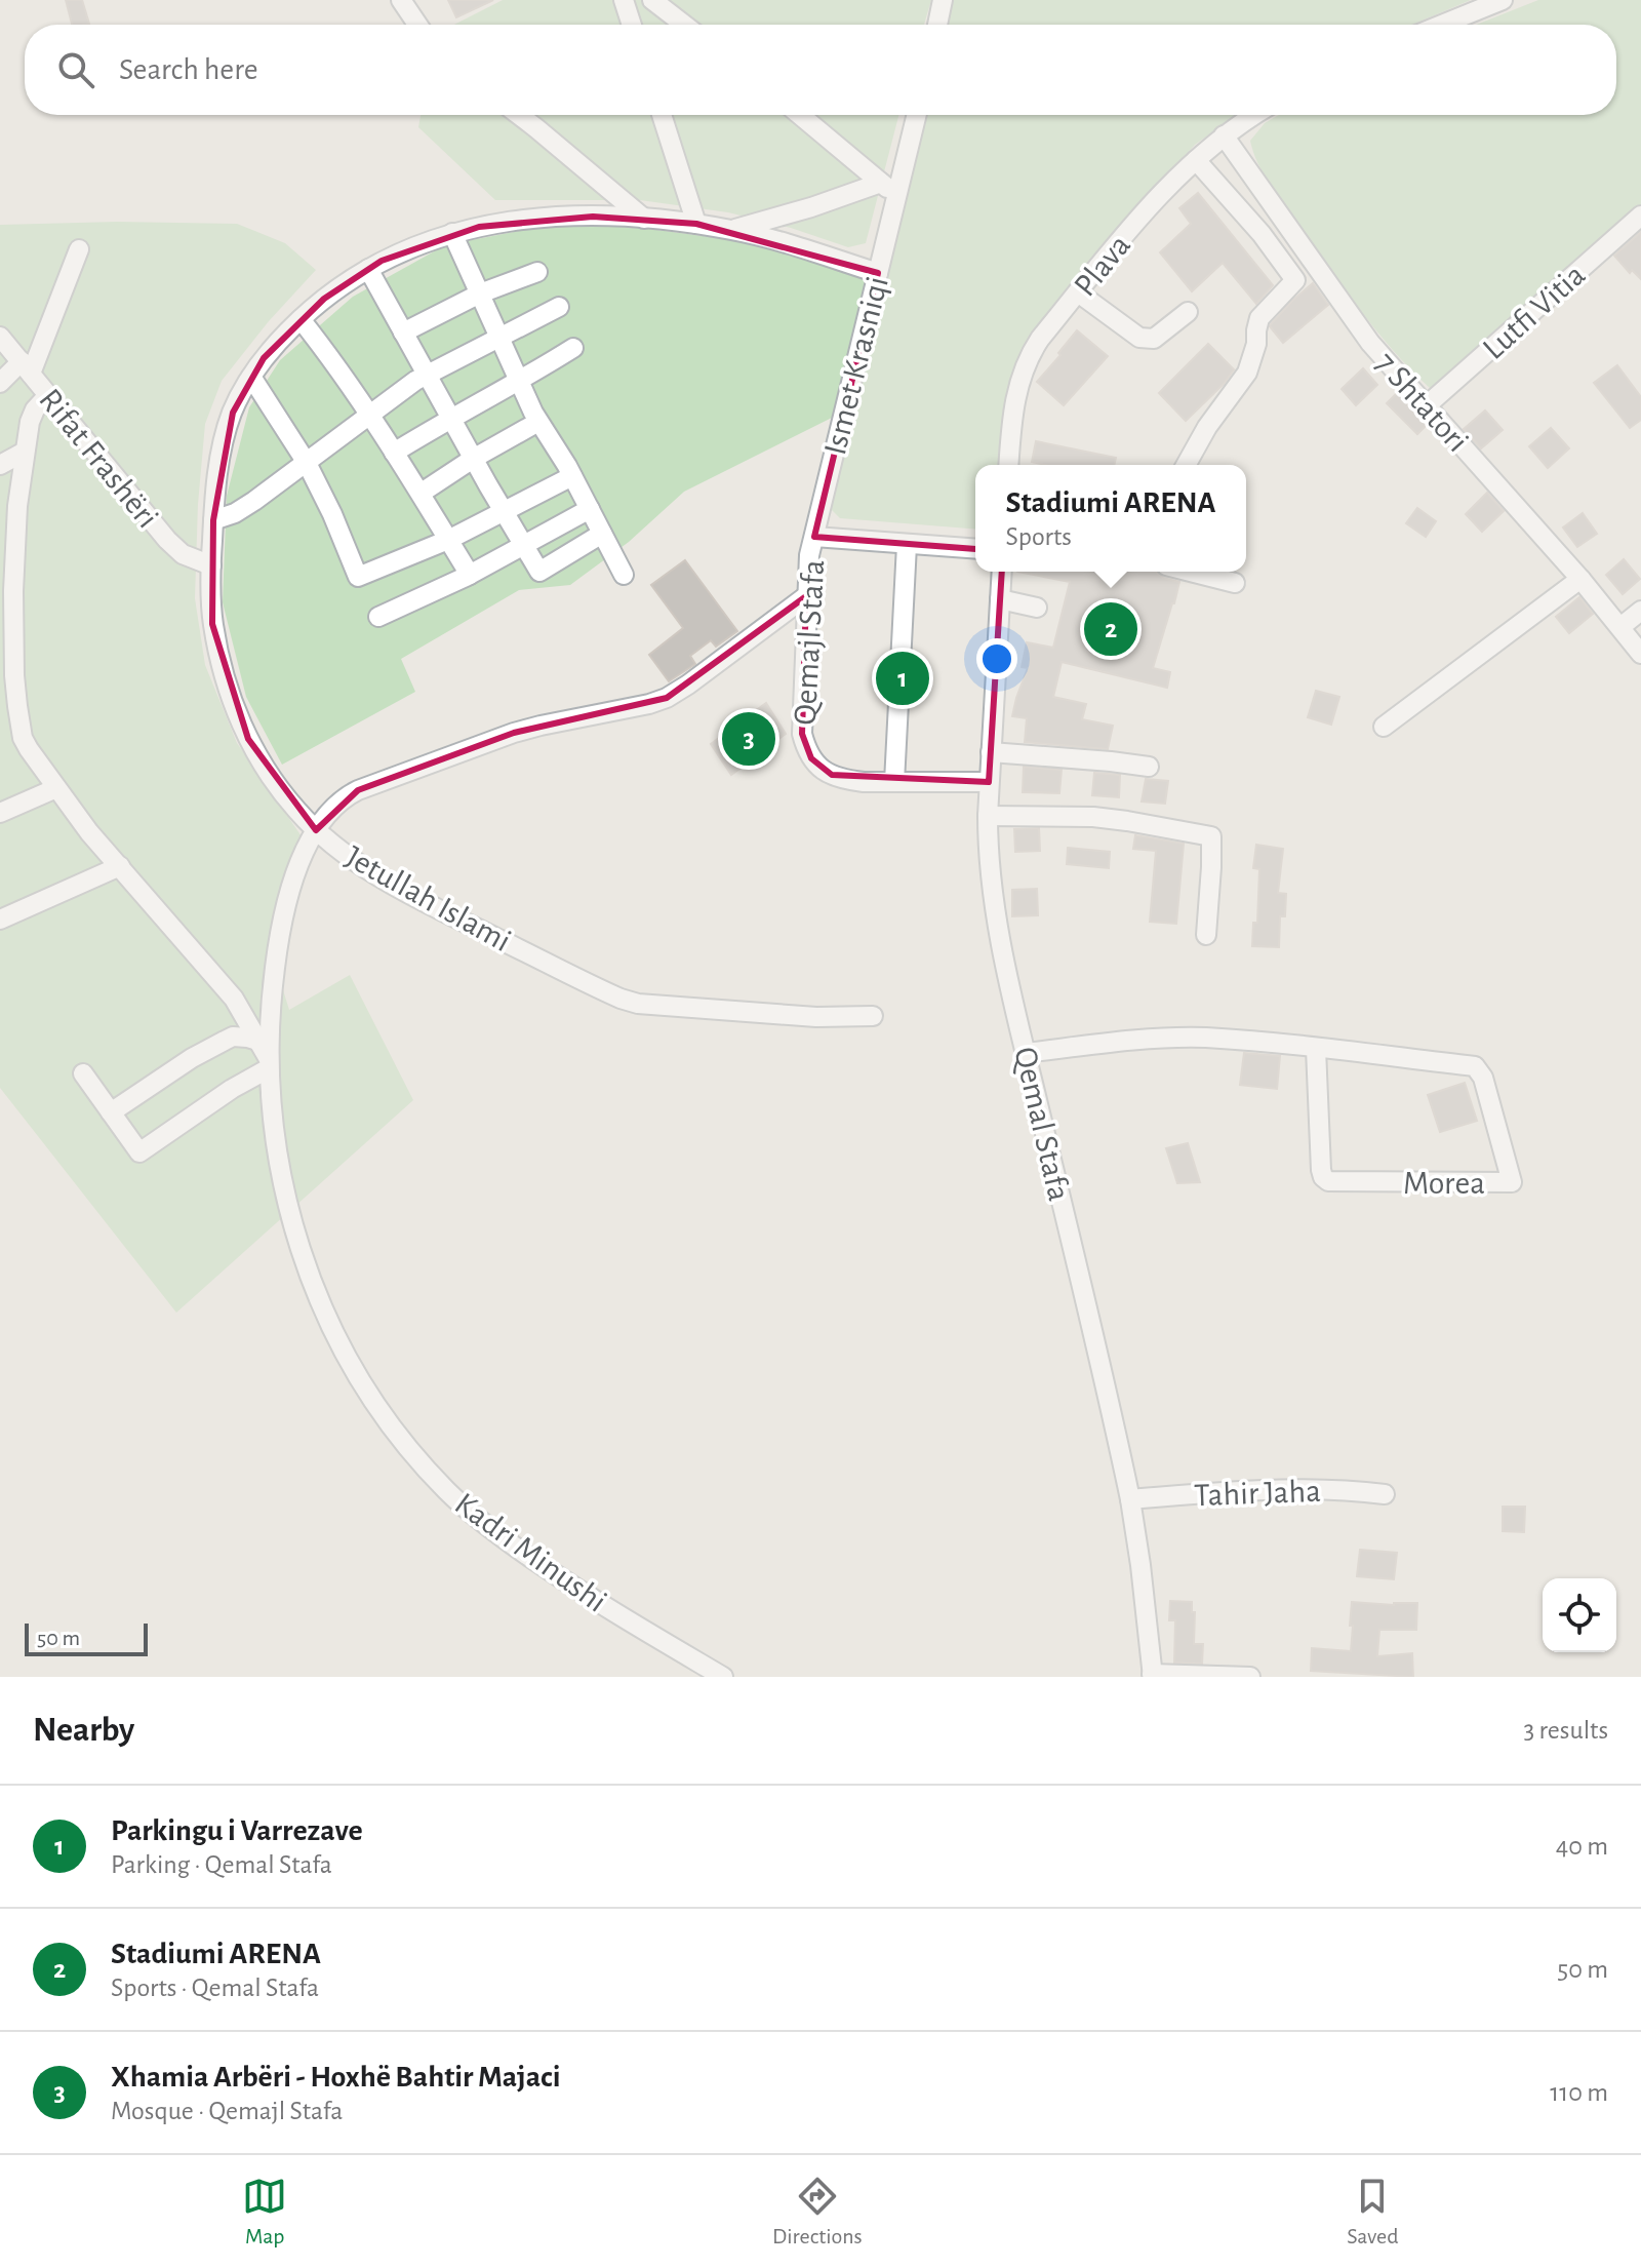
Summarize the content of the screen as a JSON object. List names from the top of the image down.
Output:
{
  "streets": {
    "street": [
      "Plava",
      "Lutfi Vitia",
      "Ismet Krasniqi",
      "7 Shtatori",
      "Rifat Frashëri",
      "Qemajl Stafa",
      "Jetullah Islami",
      "Qemal Stafa",
      "Morea",
      "Tahir Jaha",
      "Kadri Minushi"
    ]
  },
  "crossings": [
    ["Plava", "7 Shtatori"],
    ["Lutfi Vitia", "7 Shtatori"],
    ["Ismet Krasniqi", "Qemajl Stafa"],
    ["Ismet Krasniqi", "Jetullah Islami"],
    ["Rifat Frashëri", "Jetullah Islami"],
    ["Qemajl Stafa", "Qemal Stafa"],
    ["Qemajl Stafa", "Kadri Minushi"],
    ["Jetullah Islami", "Kadri Minushi"],
    ["Qemal Stafa", "Morea"],
    ["Qemal Stafa", "Tahir Jaha"]
  ],
  "scale_bar": "50 m",
  "page": {
    "search": "Search here",
    "popup": ["Stadiumi ARENA", "Sports"],
    "pins": ["2", "1", "3"],
    "scale": "50 m",
    "heading": ["Nearby", "3 results"],
    "list": [
      {
        "mark": "1",
        "name": "Parkingu i Varrezave",
        "note": "Parking · Qemal Stafa",
        "value": "40 m"
      },
      {
        "mark": "2",
        "name": "Stadiumi ARENA",
        "note": "Sports · Qemal Stafa",
        "value": "50 m"
      },
      {
        "mark": "3",
        "name": "Xhamia Arbëri - Hoxhë Bahtir Majaci",
        "note": "Mosque · Qemajl Stafa",
        "value": "110 m"
      }
    ],
    "nav": ["Map", "Directions", "Saved"]
  }
}
